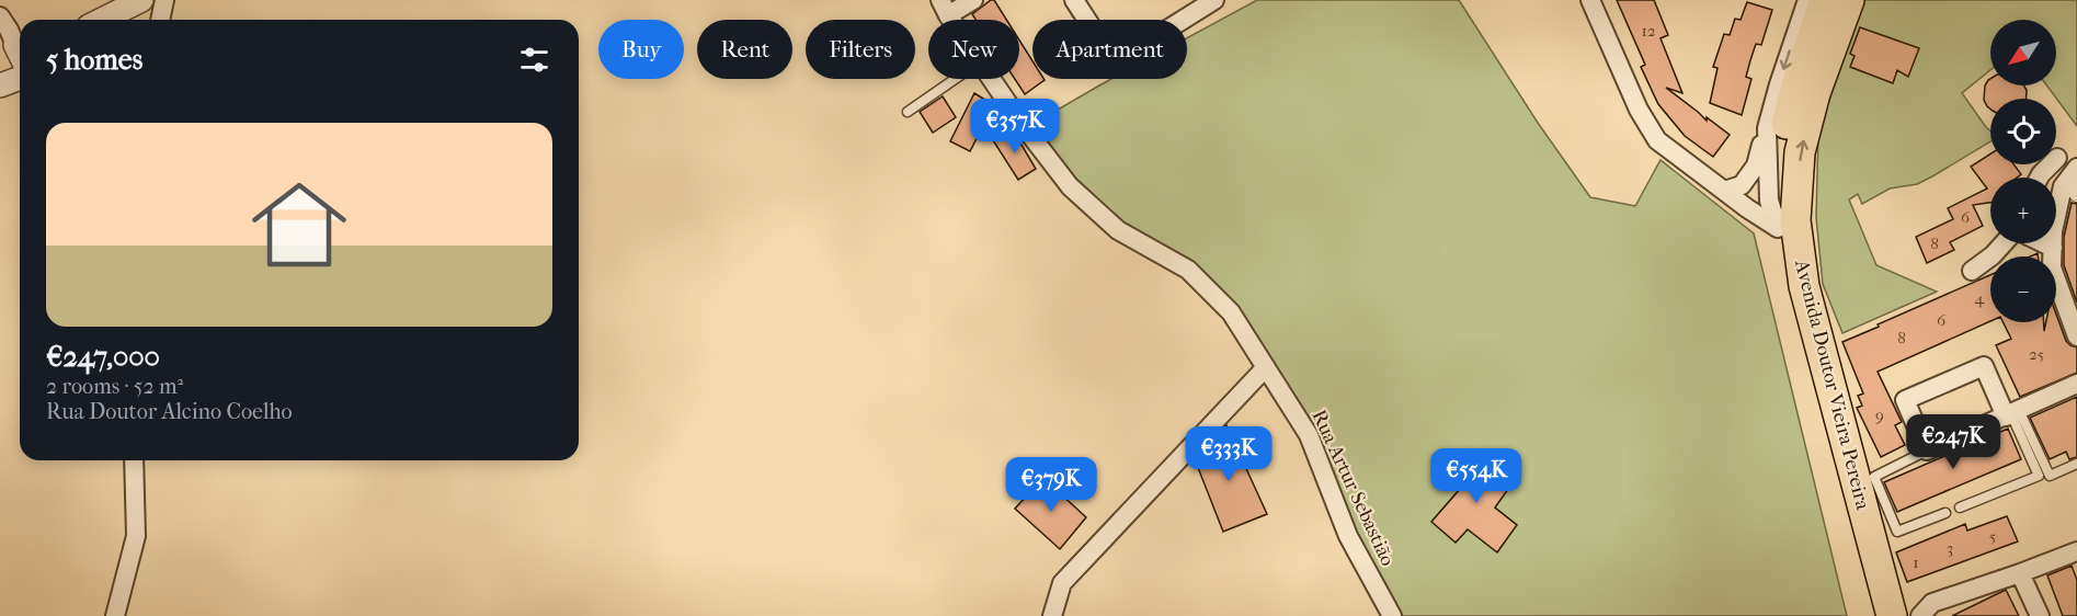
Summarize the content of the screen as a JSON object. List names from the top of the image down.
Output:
{
  "streets": {
    "main road": ["Avenida Doutor Vieira Pereira"],
    "street": ["Rua Artur Sebastião"]
  },
  "house_numbers": [
    "12",
    "6",
    "8",
    "4",
    "6",
    "8",
    "25",
    "9",
    "5",
    "3",
    "1"
  ],
  "north": "bottom left",
  "page": {
    "map_buttons": ["+", "−"],
    "chip": [
      "Buy",
      "Rent",
      "Filters",
      "New",
      "Apartment"
    ],
    "heading": "5 homes",
    "price": [
      "€357K",
      "€247K",
      "€333K",
      "€554K",
      "€379K"
    ],
    "list": [
      {
        "name": "€247,000",
        "note": "2 rooms · 52 m² · Rua Doutor Alcino Coelho"
      }
    ]
  }
}
